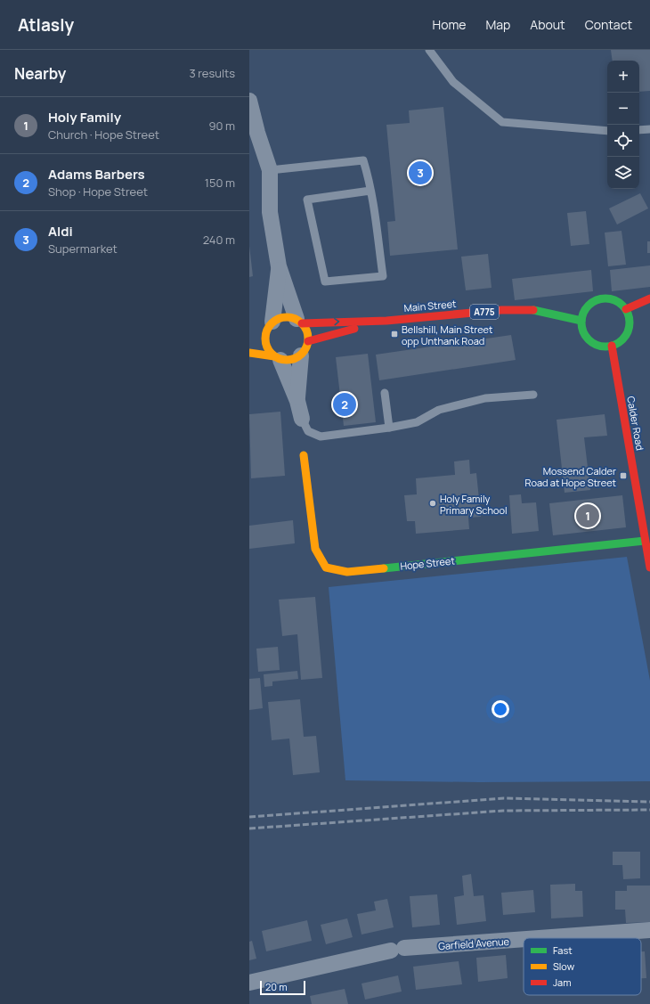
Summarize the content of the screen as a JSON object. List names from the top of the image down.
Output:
{
  "streets": {
    "main road": [
      "Main Street",
      "A775",
      "Calder Road",
      "Hope Street"
    ],
    "street": ["Garfield Avenue"]
  },
  "crossings": [
    ["Main Street", "Calder Road"],
    ["Calder Road", "Hope Street"]
  ],
  "places": {
    "transit": ["Bellshill, Main Street opp Unthank Road", "Mossend Calder Road at Hope Street"],
    "other": ["Holy Family Primary School"]
  },
  "legend": ["Fast", "Slow", "Jam"],
  "scale_bar": "20 m",
  "page": {
    "header": "Atlasly",
    "nav": [
      "Home",
      "Map",
      "About",
      "Contact"
    ],
    "heading": ["Nearby", "3 results"],
    "map_buttons": ["+", "−"],
    "list": [
      {
        "mark": "1",
        "name": "Holy Family",
        "note": "Church · Hope Street",
        "value": "90 m"
      },
      {
        "mark": "2",
        "name": "Adams Barbers",
        "note": "Shop · Hope Street",
        "value": "150 m"
      },
      {
        "mark": "3",
        "name": "Aldi",
        "note": "Supermarket",
        "value": "240 m"
      }
    ],
    "pins": ["3", "2", "1"],
    "scale": "20 m"
  }
}
